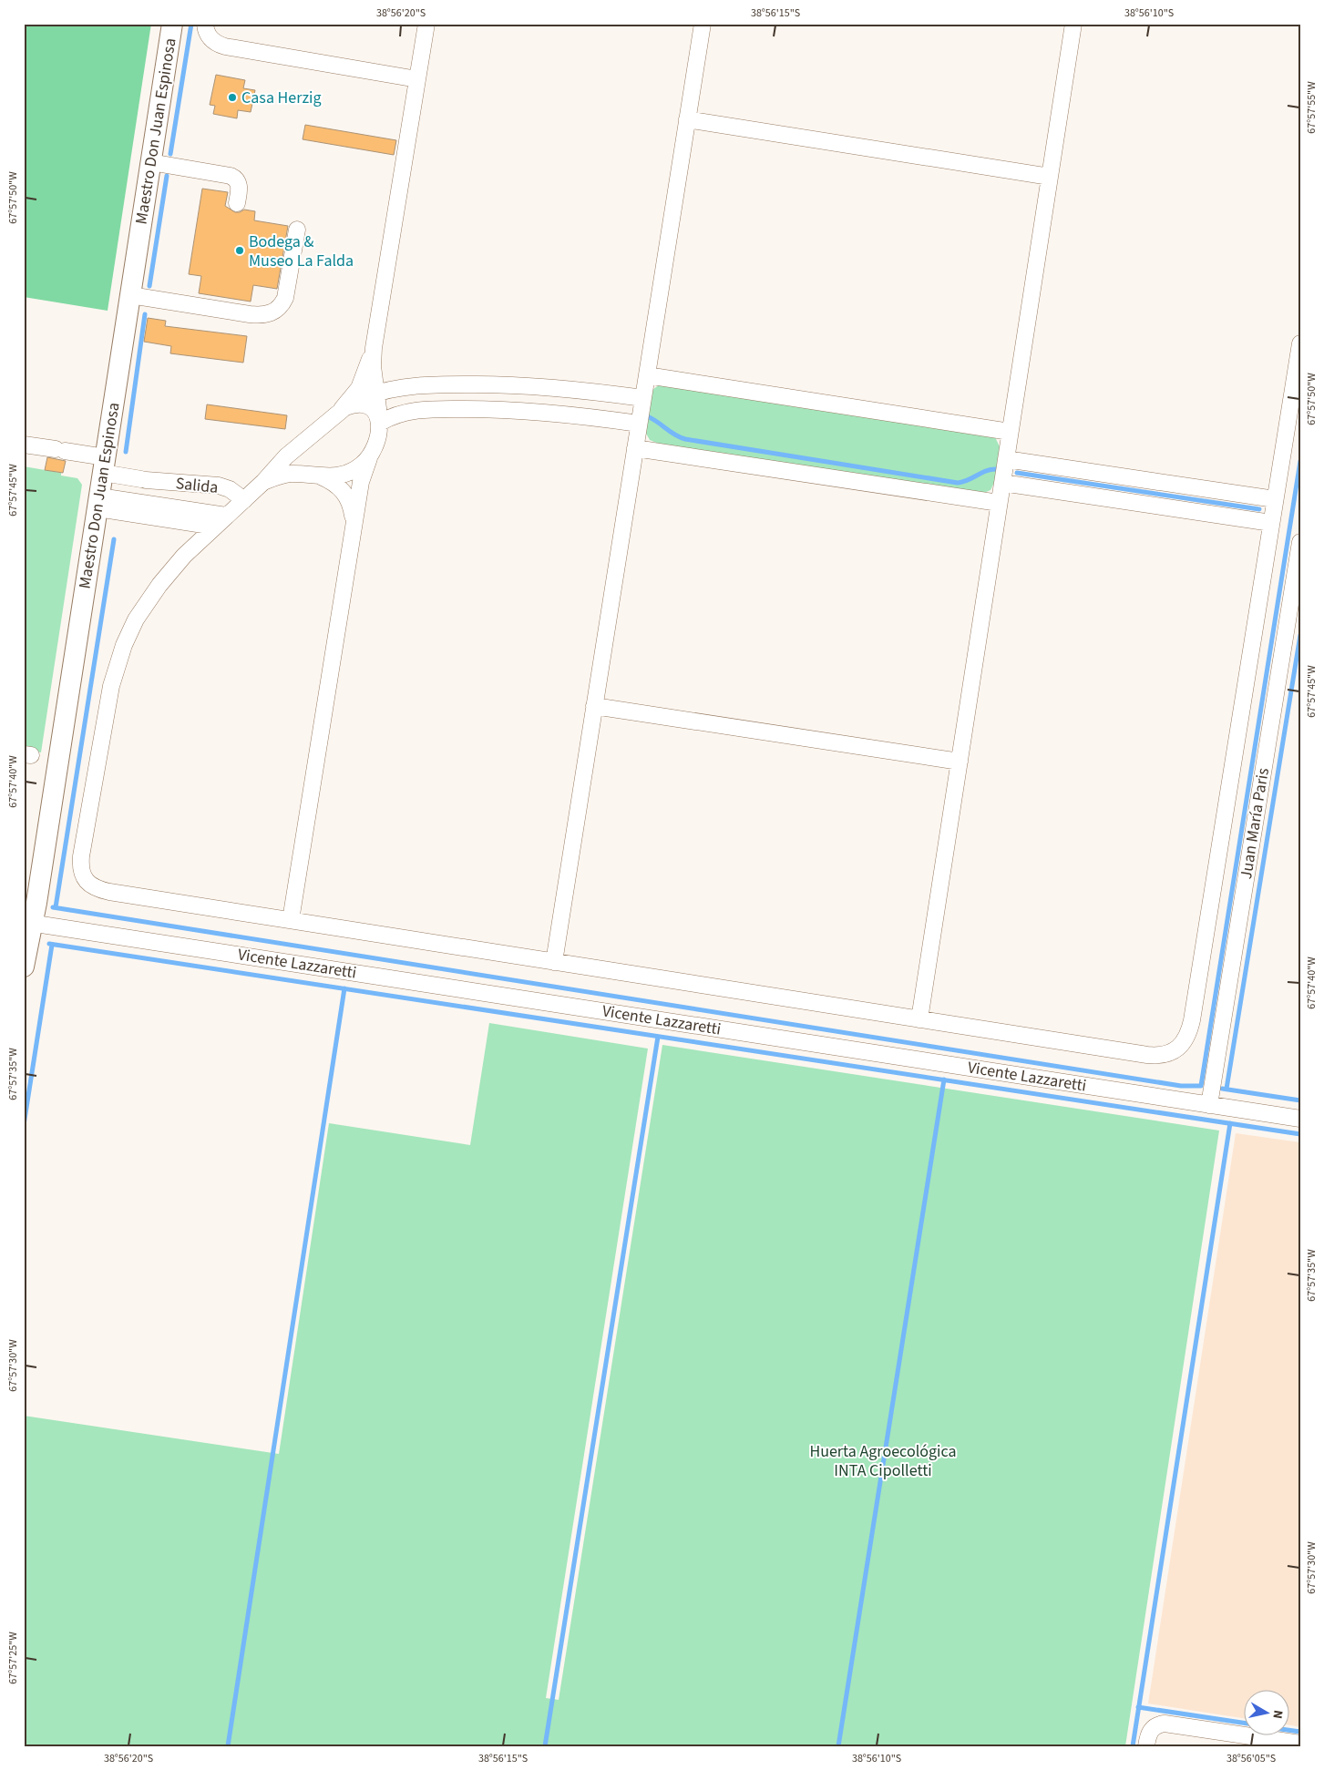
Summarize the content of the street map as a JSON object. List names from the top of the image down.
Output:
{
  "streets": {
    "main road": ["Maestro Don Juan Espinosa"],
    "street": ["Salida", "Juan María Paris", "Vicente Lazzaretti"]
  },
  "crossings": [
    ["Maestro Don Juan Espinosa", "Salida"],
    ["Maestro Don Juan Espinosa", "Vicente Lazzaretti"],
    ["Juan María Paris", "Vicente Lazzaretti"]
  ],
  "parks": ["Huerta Agroecológica INTA Cipolletti"],
  "places": ["Casa Herzig", "Bodega & Museo La Falda"],
  "north": "right",
  "coordinates": [
    "38°56'20\"S",
    "38°56'15\"S",
    "38°56'10\"S",
    "67°57'55\"W",
    "67°57'50\"W",
    "67°57'45\"W",
    "67°57'40\"W",
    "67°57'35\"W",
    "67°57'30\"W",
    "67°57'25\"W",
    "38°56'05\"S"
  ]
}
